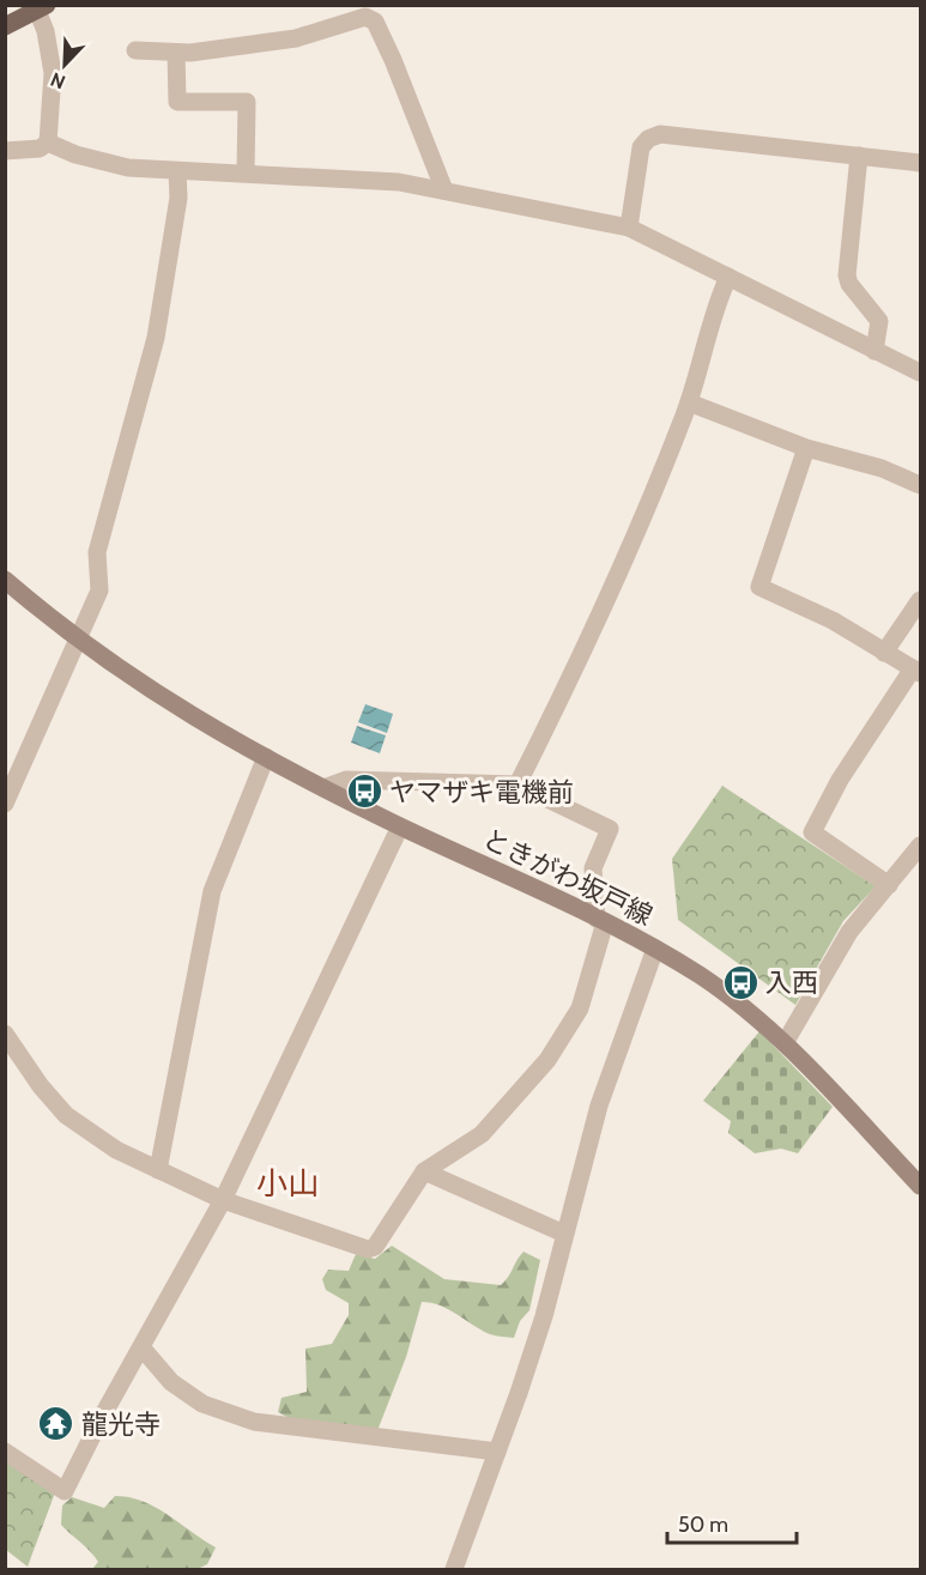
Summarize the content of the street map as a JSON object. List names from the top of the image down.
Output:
{
  "streets": {
    "main road": ["ときがわ坂戸線"]
  },
  "districts": ["小山"],
  "places": {
    "bus stop": ["ヤマザキ電機前", "入西"],
    "temple": ["龍光寺"]
  },
  "scale_bar": "50 m",
  "north": "bottom left"
}
